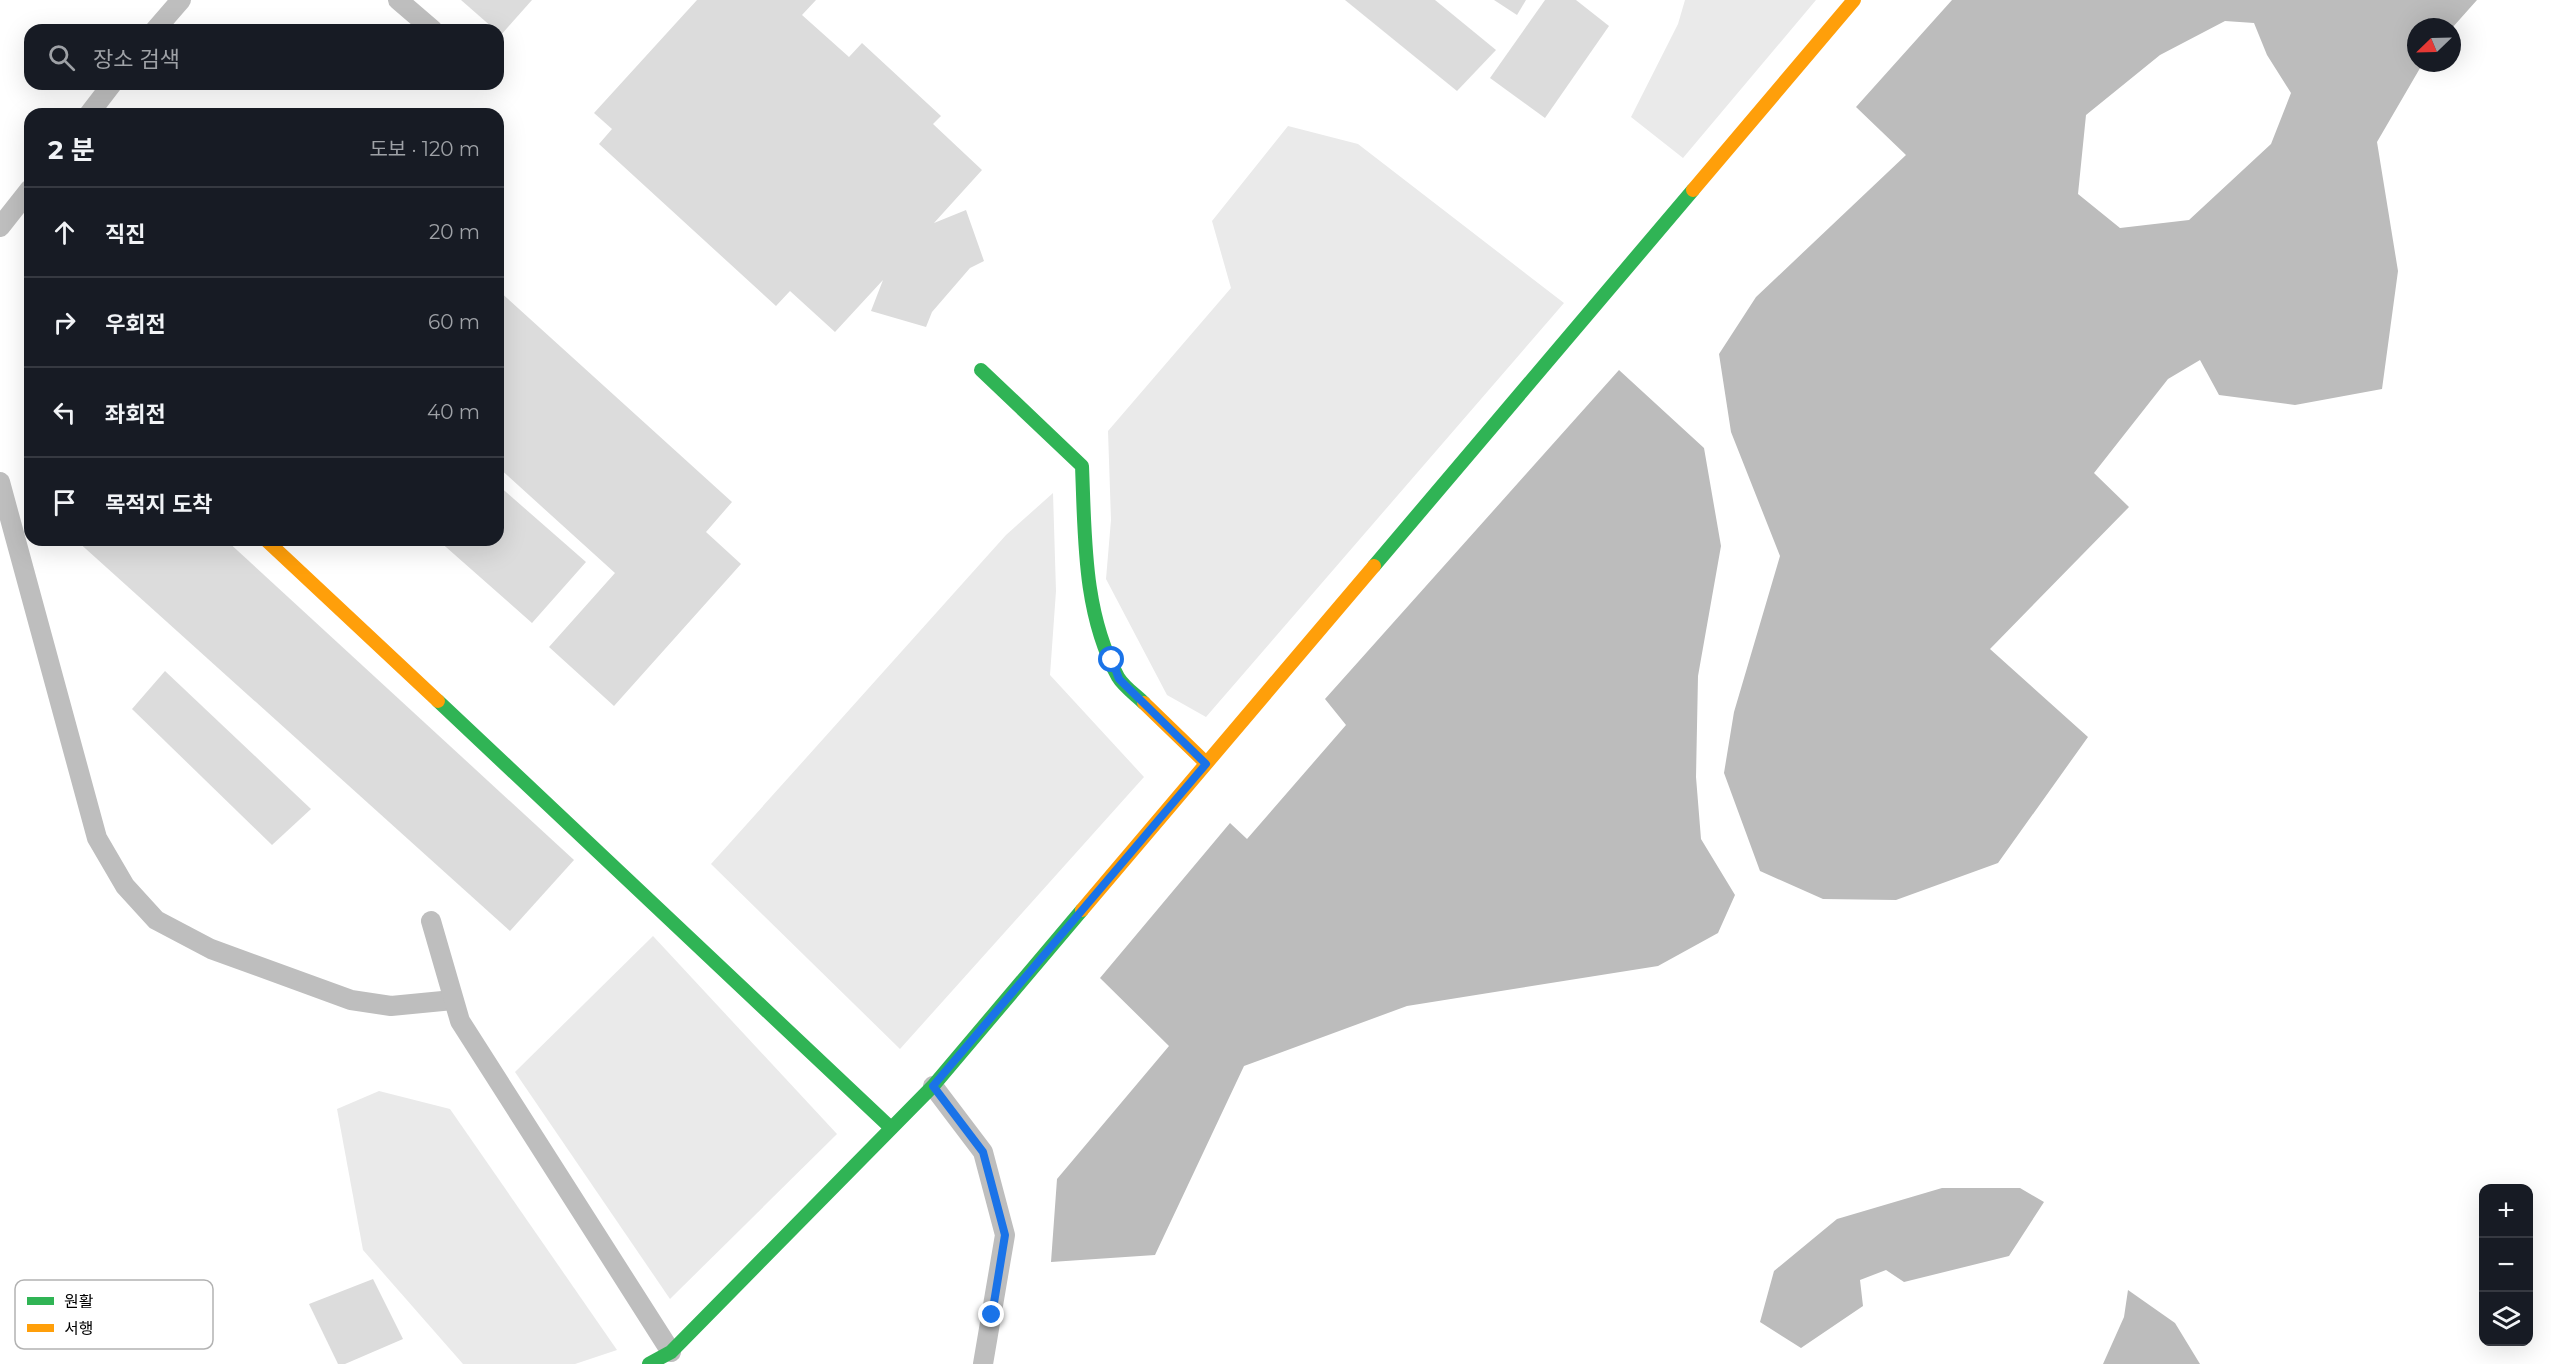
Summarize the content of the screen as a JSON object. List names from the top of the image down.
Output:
{
  "legend": ["원활", "서행"],
  "north": "bottom left",
  "page": {
    "search": "장소 검색",
    "heading": ["2 분", "도보 · 120 m"],
    "list": [
      ["직진", "20 m"],
      ["우회전", "60 m"],
      ["좌회전", "40 m"],
      "목적지 도착"
    ],
    "map_buttons": ["+", "−"]
  }
}
